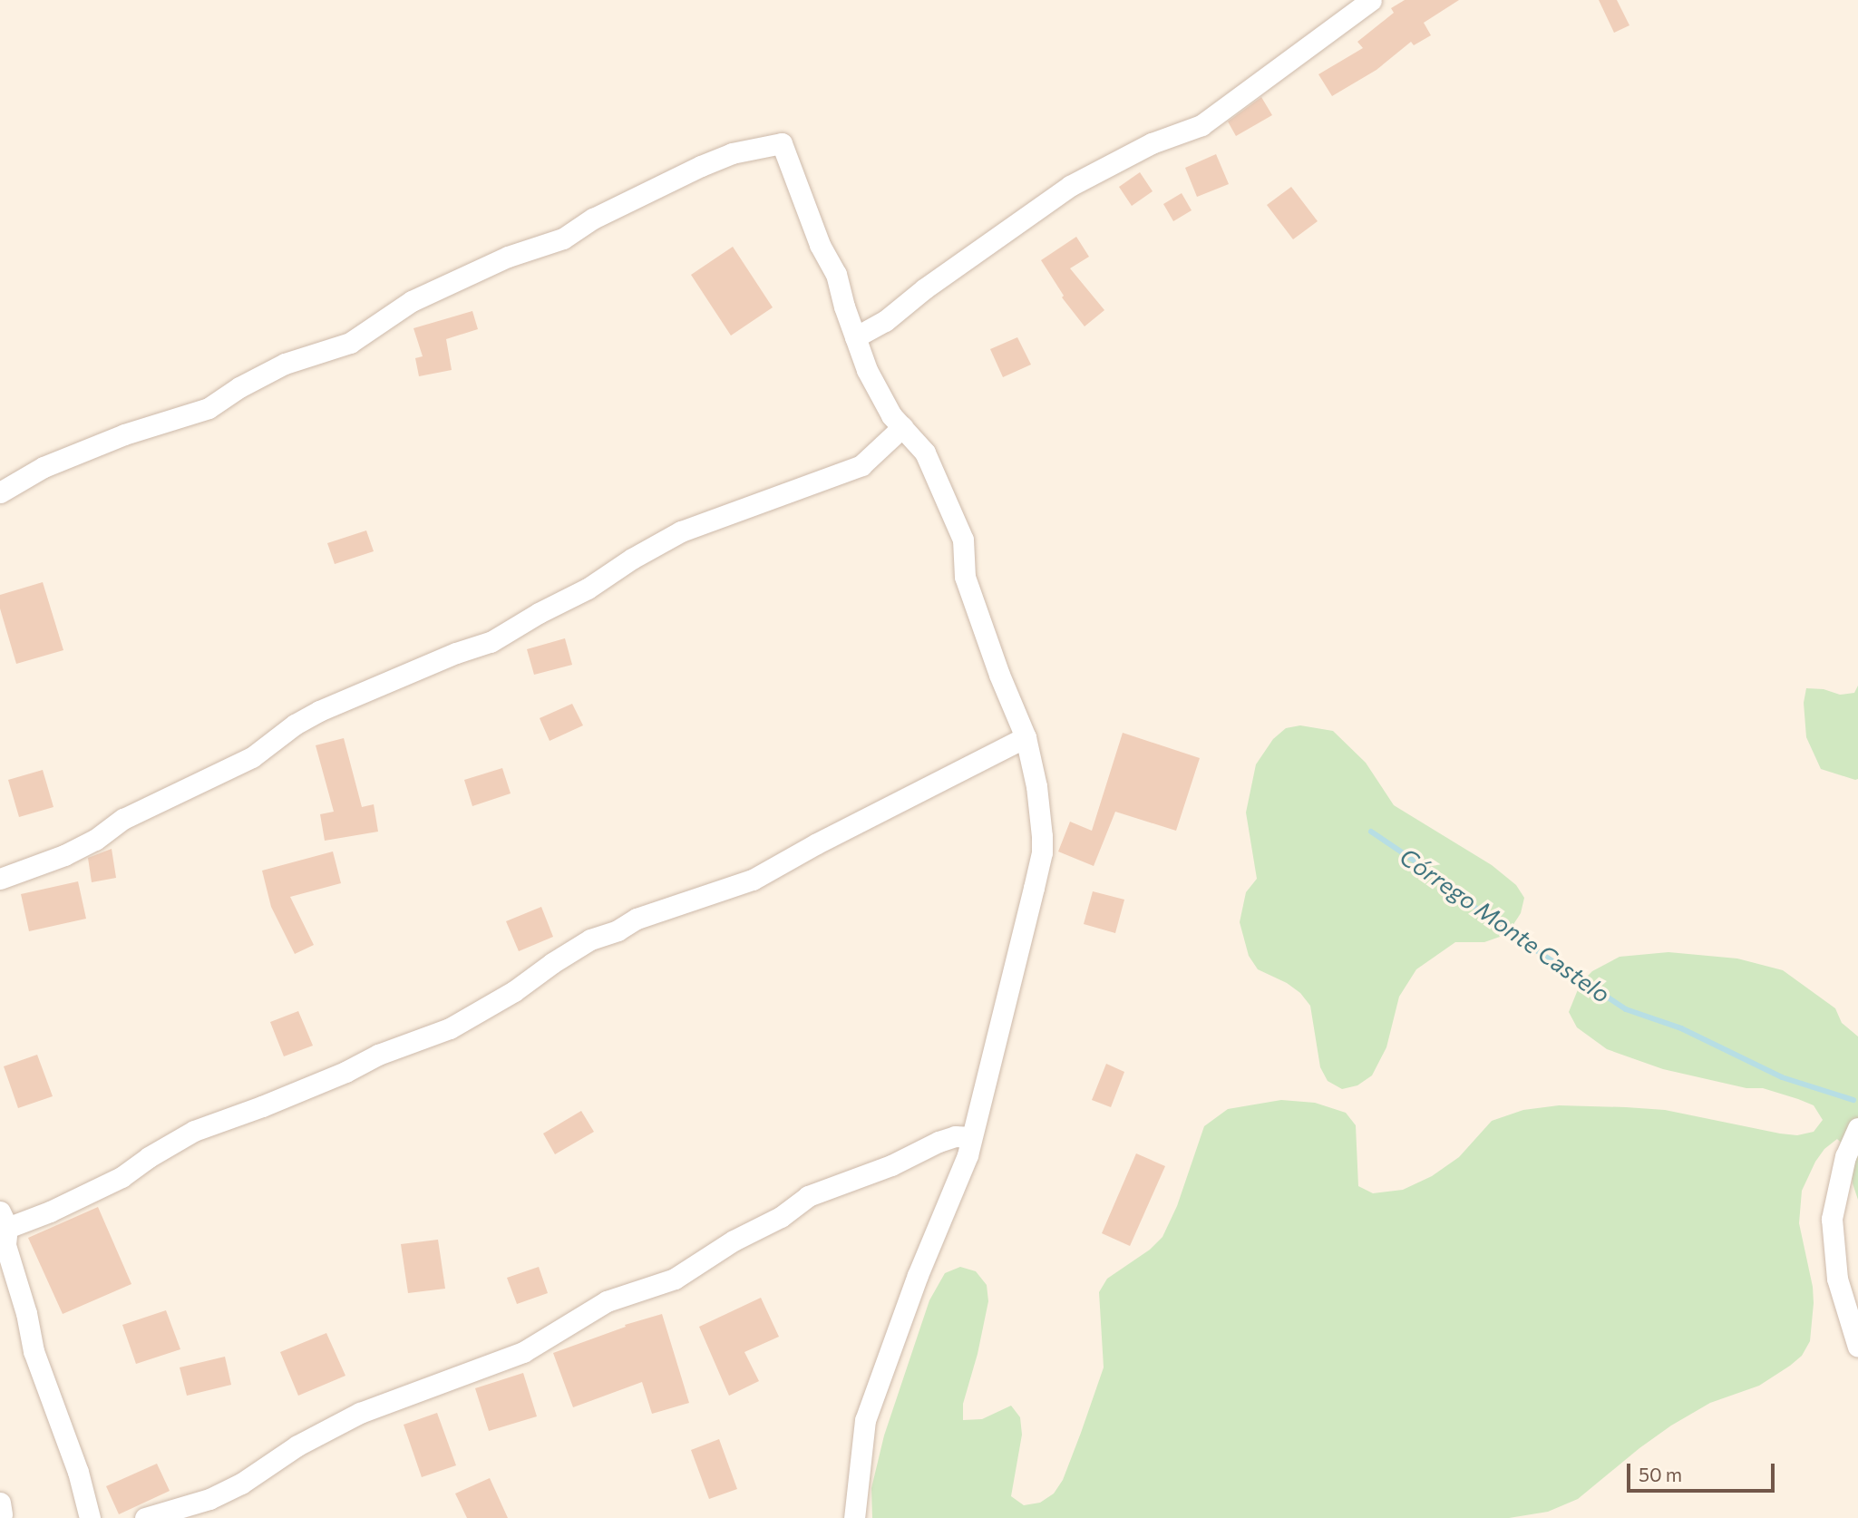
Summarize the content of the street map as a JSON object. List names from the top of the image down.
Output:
{
  "water": ["Córrego Monte Castelo"],
  "scale_bar": "50 m"
}
